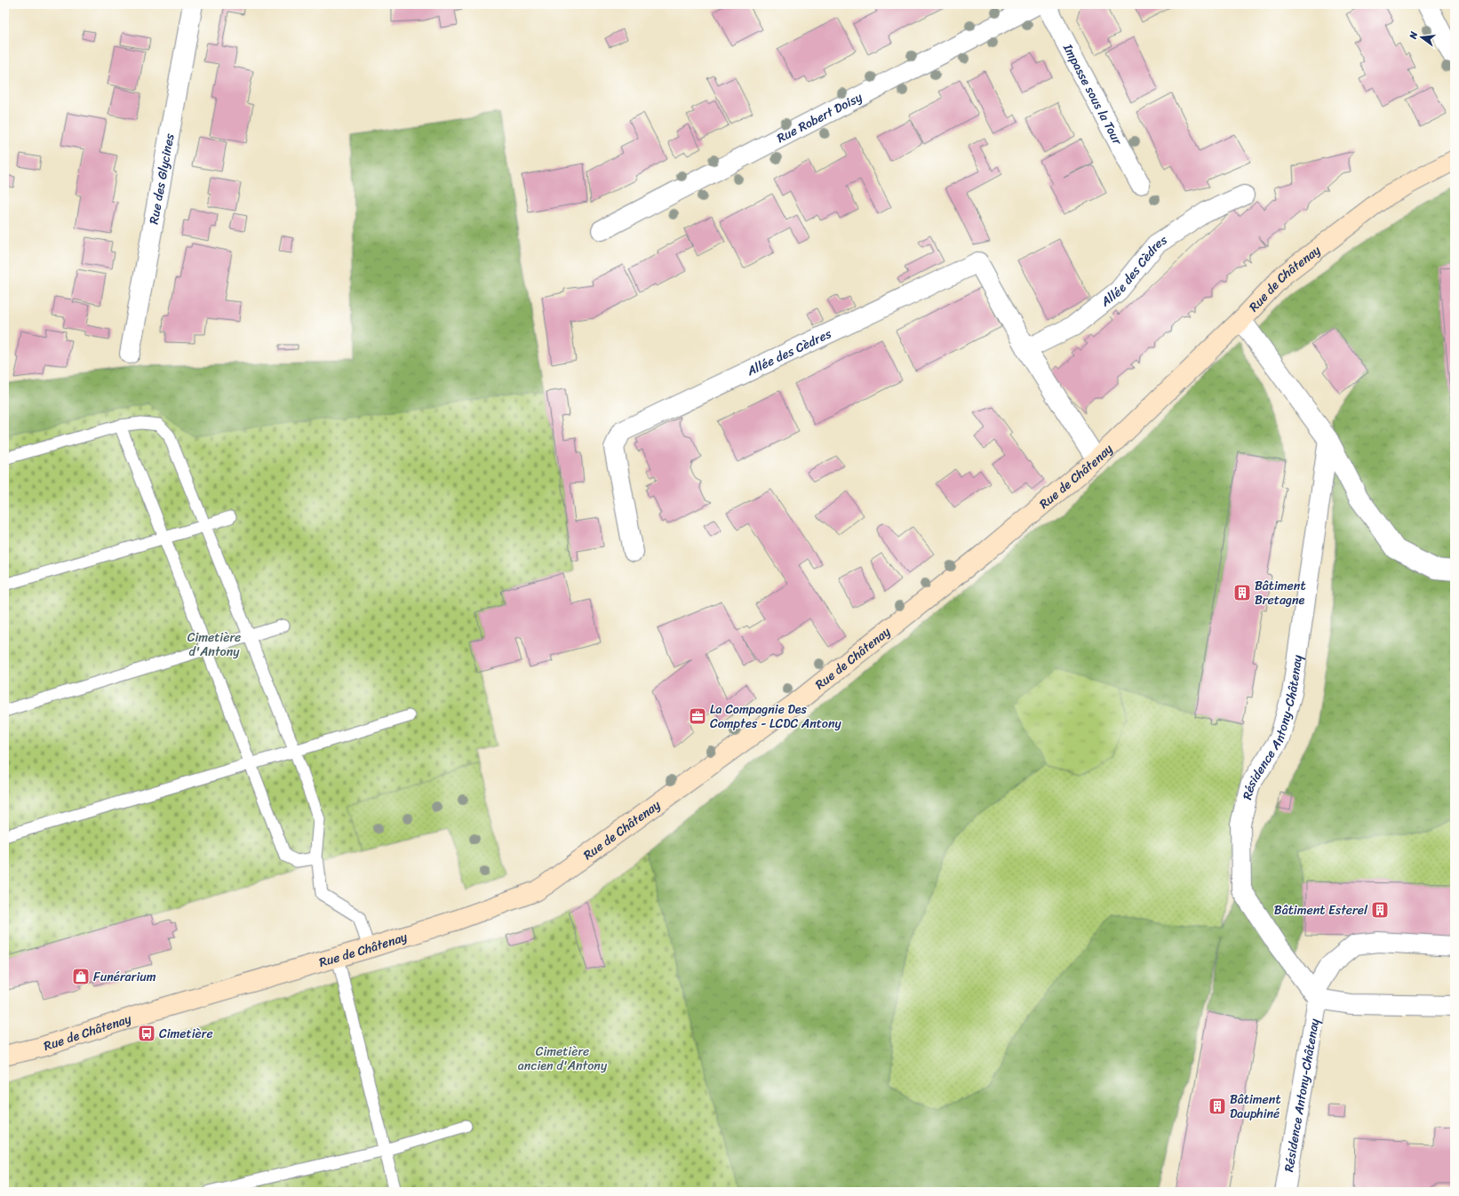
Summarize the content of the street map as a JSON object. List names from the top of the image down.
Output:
{
  "streets": {
    "main road": ["Rue de Châtenay"],
    "street": [
      "Impasse sous la Tour",
      "Rue Robert Doisy",
      "Rue des Glycines",
      "Allée des Cèdres",
      "Résidence Antony-Châtenay"
    ]
  },
  "crossings": [
    ["Allée des Cèdres", "Rue de Châtenay"]
  ],
  "parks": ["Cimetière d'Antony", "Cimetière ancien d'Antony"],
  "places": {
    "building": ["Bâtiment Bretagne", "Bâtiment Esterel", "Bâtiment Dauphiné"],
    "office": ["La Compagnie Des Comptes - LCDC Antony"],
    "shop": ["Funérarium"],
    "bus stop": ["Cimetière"]
  },
  "north": "left"
}
